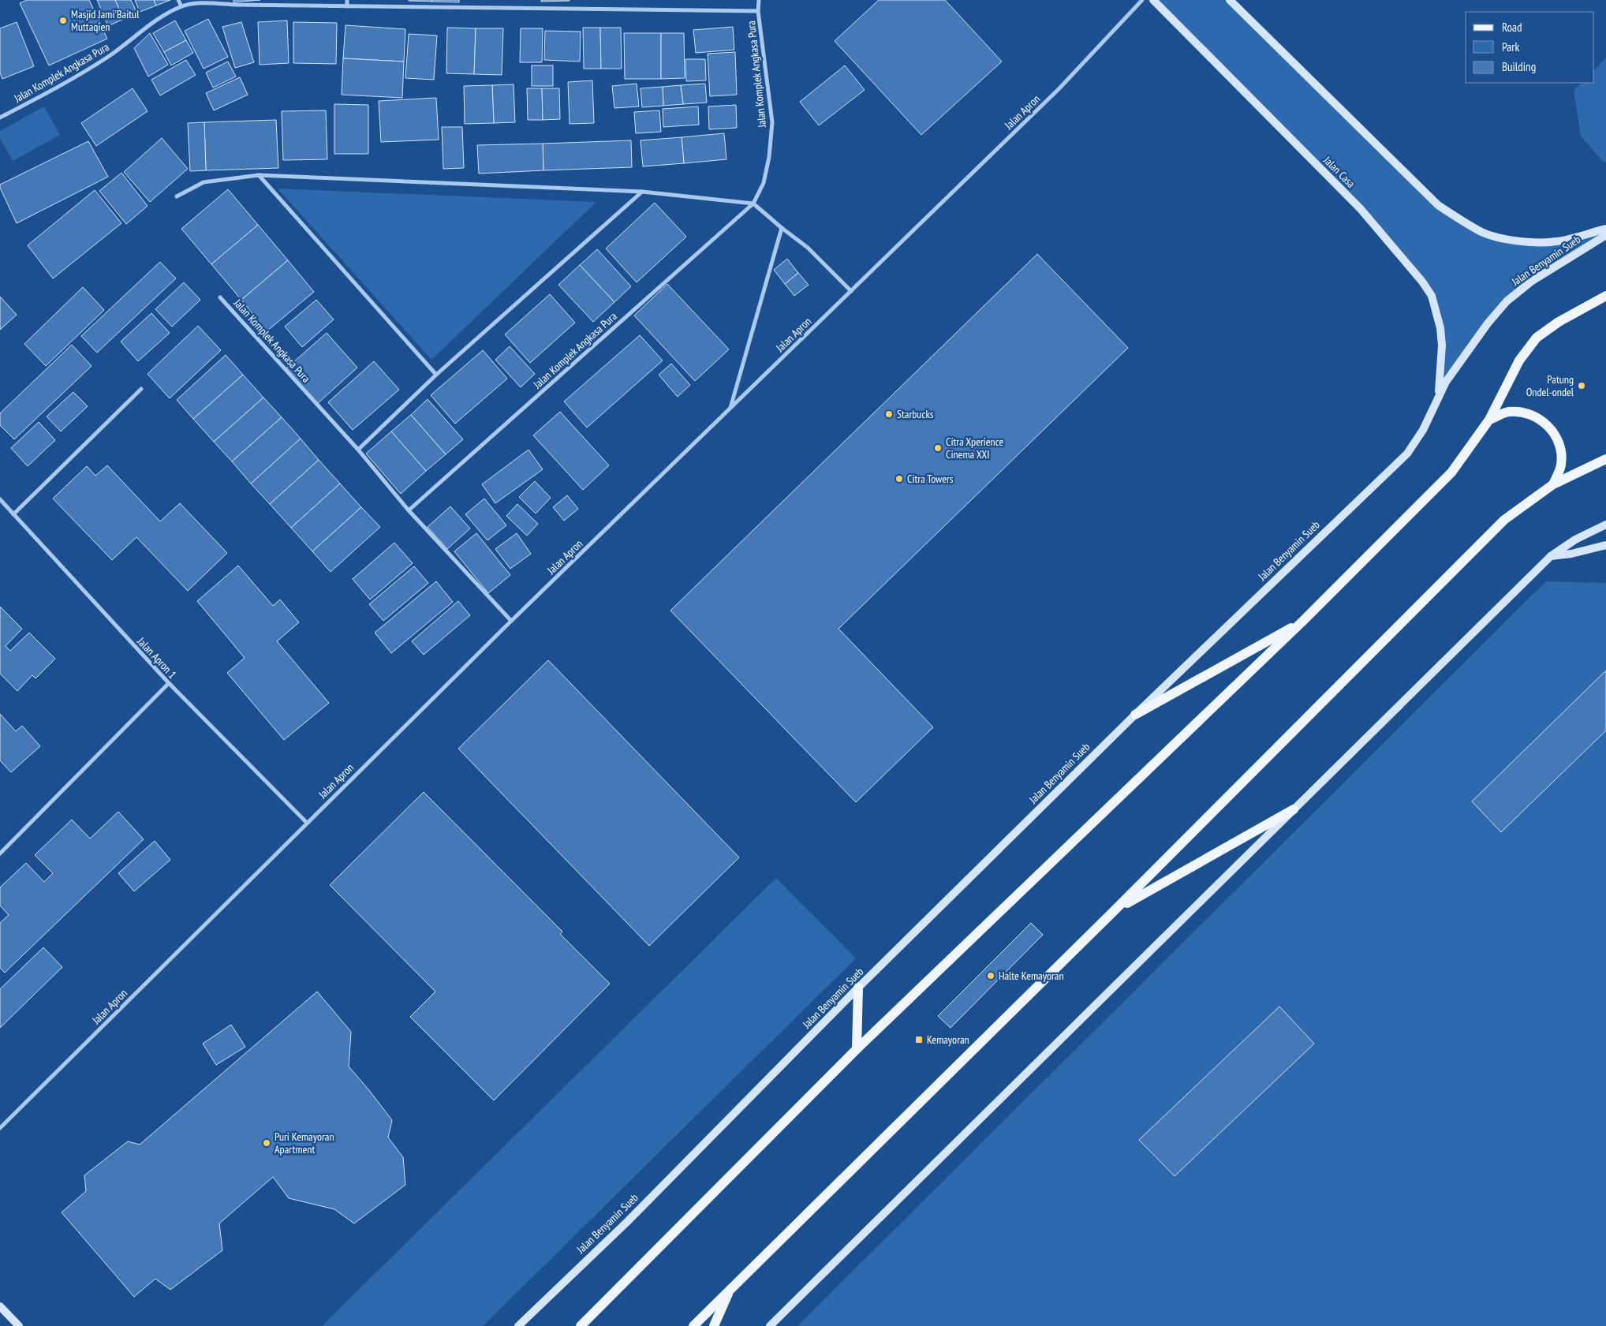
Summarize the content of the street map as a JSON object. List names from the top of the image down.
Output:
{
  "streets": {
    "main road": ["Jalan Casa", "Jalan Benyamin Sueb"],
    "street": ["Jalan Komplek Angkasa Pura", "Jalan Apron", "Jalan Apron 1"]
  },
  "crossings": [
    ["Jalan Komplek Angkasa Pura", "Jalan Apron"],
    ["Jalan Apron", "Jalan Apron 1"],
    ["Jalan Casa", "Jalan Benyamin Sueb"]
  ],
  "places": {
    "other": [
      "Masjid Jami'Baitul Muttaqien",
      "Patung Ondel-ondel",
      "Starbucks",
      "Citra Xperience Cinema XXI",
      "Citra Towers",
      "Halte Kemayoran",
      "Puri Kemayoran Apartment"
    ],
    "transit": ["Kemayoran"]
  },
  "legend": ["Road", "Park", "Building"]
}
